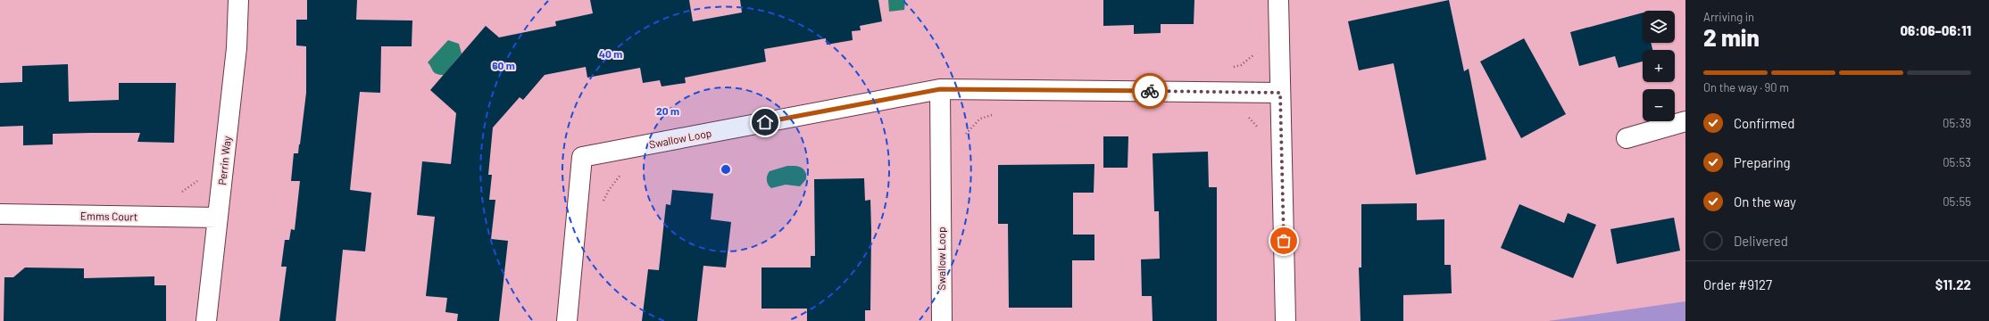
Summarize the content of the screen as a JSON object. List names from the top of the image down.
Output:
{
  "streets": {
    "street": ["Swallow Loop", "Perrin Way", "Emms Court"]
  },
  "crossings": [
    ["Perrin Way", "Emms Court"]
  ],
  "page": {
    "heading": ["2 min", "Arriving in", "06:06–06:11"],
    "panel": ["Order #9127", "$11.22"],
    "map_buttons": ["+", "−"],
    "bar": "On the way · 90 m",
    "list": [
      ["Confirmed", "05:39"],
      ["Preparing", "05:53"],
      ["On the way", "05:55"],
      "Delivered"
    ]
  },
  "rings": ["40 m", "60 m", "20 m"]
}
